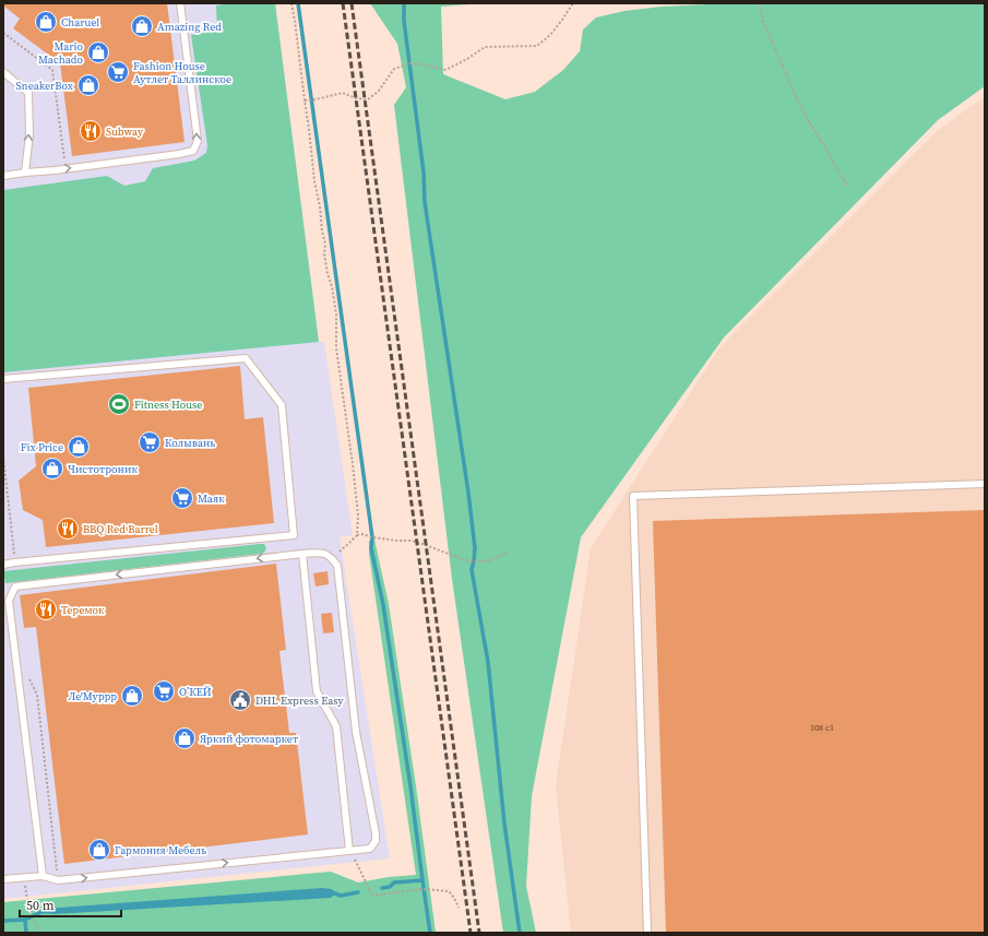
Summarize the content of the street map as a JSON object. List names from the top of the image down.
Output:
{
  "places": {
    "shop": [
      "Charuel",
      "Amazing Red",
      "Mario Machado",
      "SneakerBox",
      "Fix Price",
      "Чистотроник",
      "Ле'Муррр",
      "Яркий фотомаркет",
      "Гармония Мебель"
    ],
    "supermarket": [
      "Fashion House Аутлет Таллинское",
      "Колывань",
      "Маяк",
      "О’КЕЙ"
    ],
    "restaurant": ["Subway", "BBQ Red Barrel", "Теремок"],
    "sports": ["Fitness House"],
    "public building": ["DHL Express Easy"]
  },
  "house_numbers": ["108 с1"],
  "scale_bar": "50 m"
}
